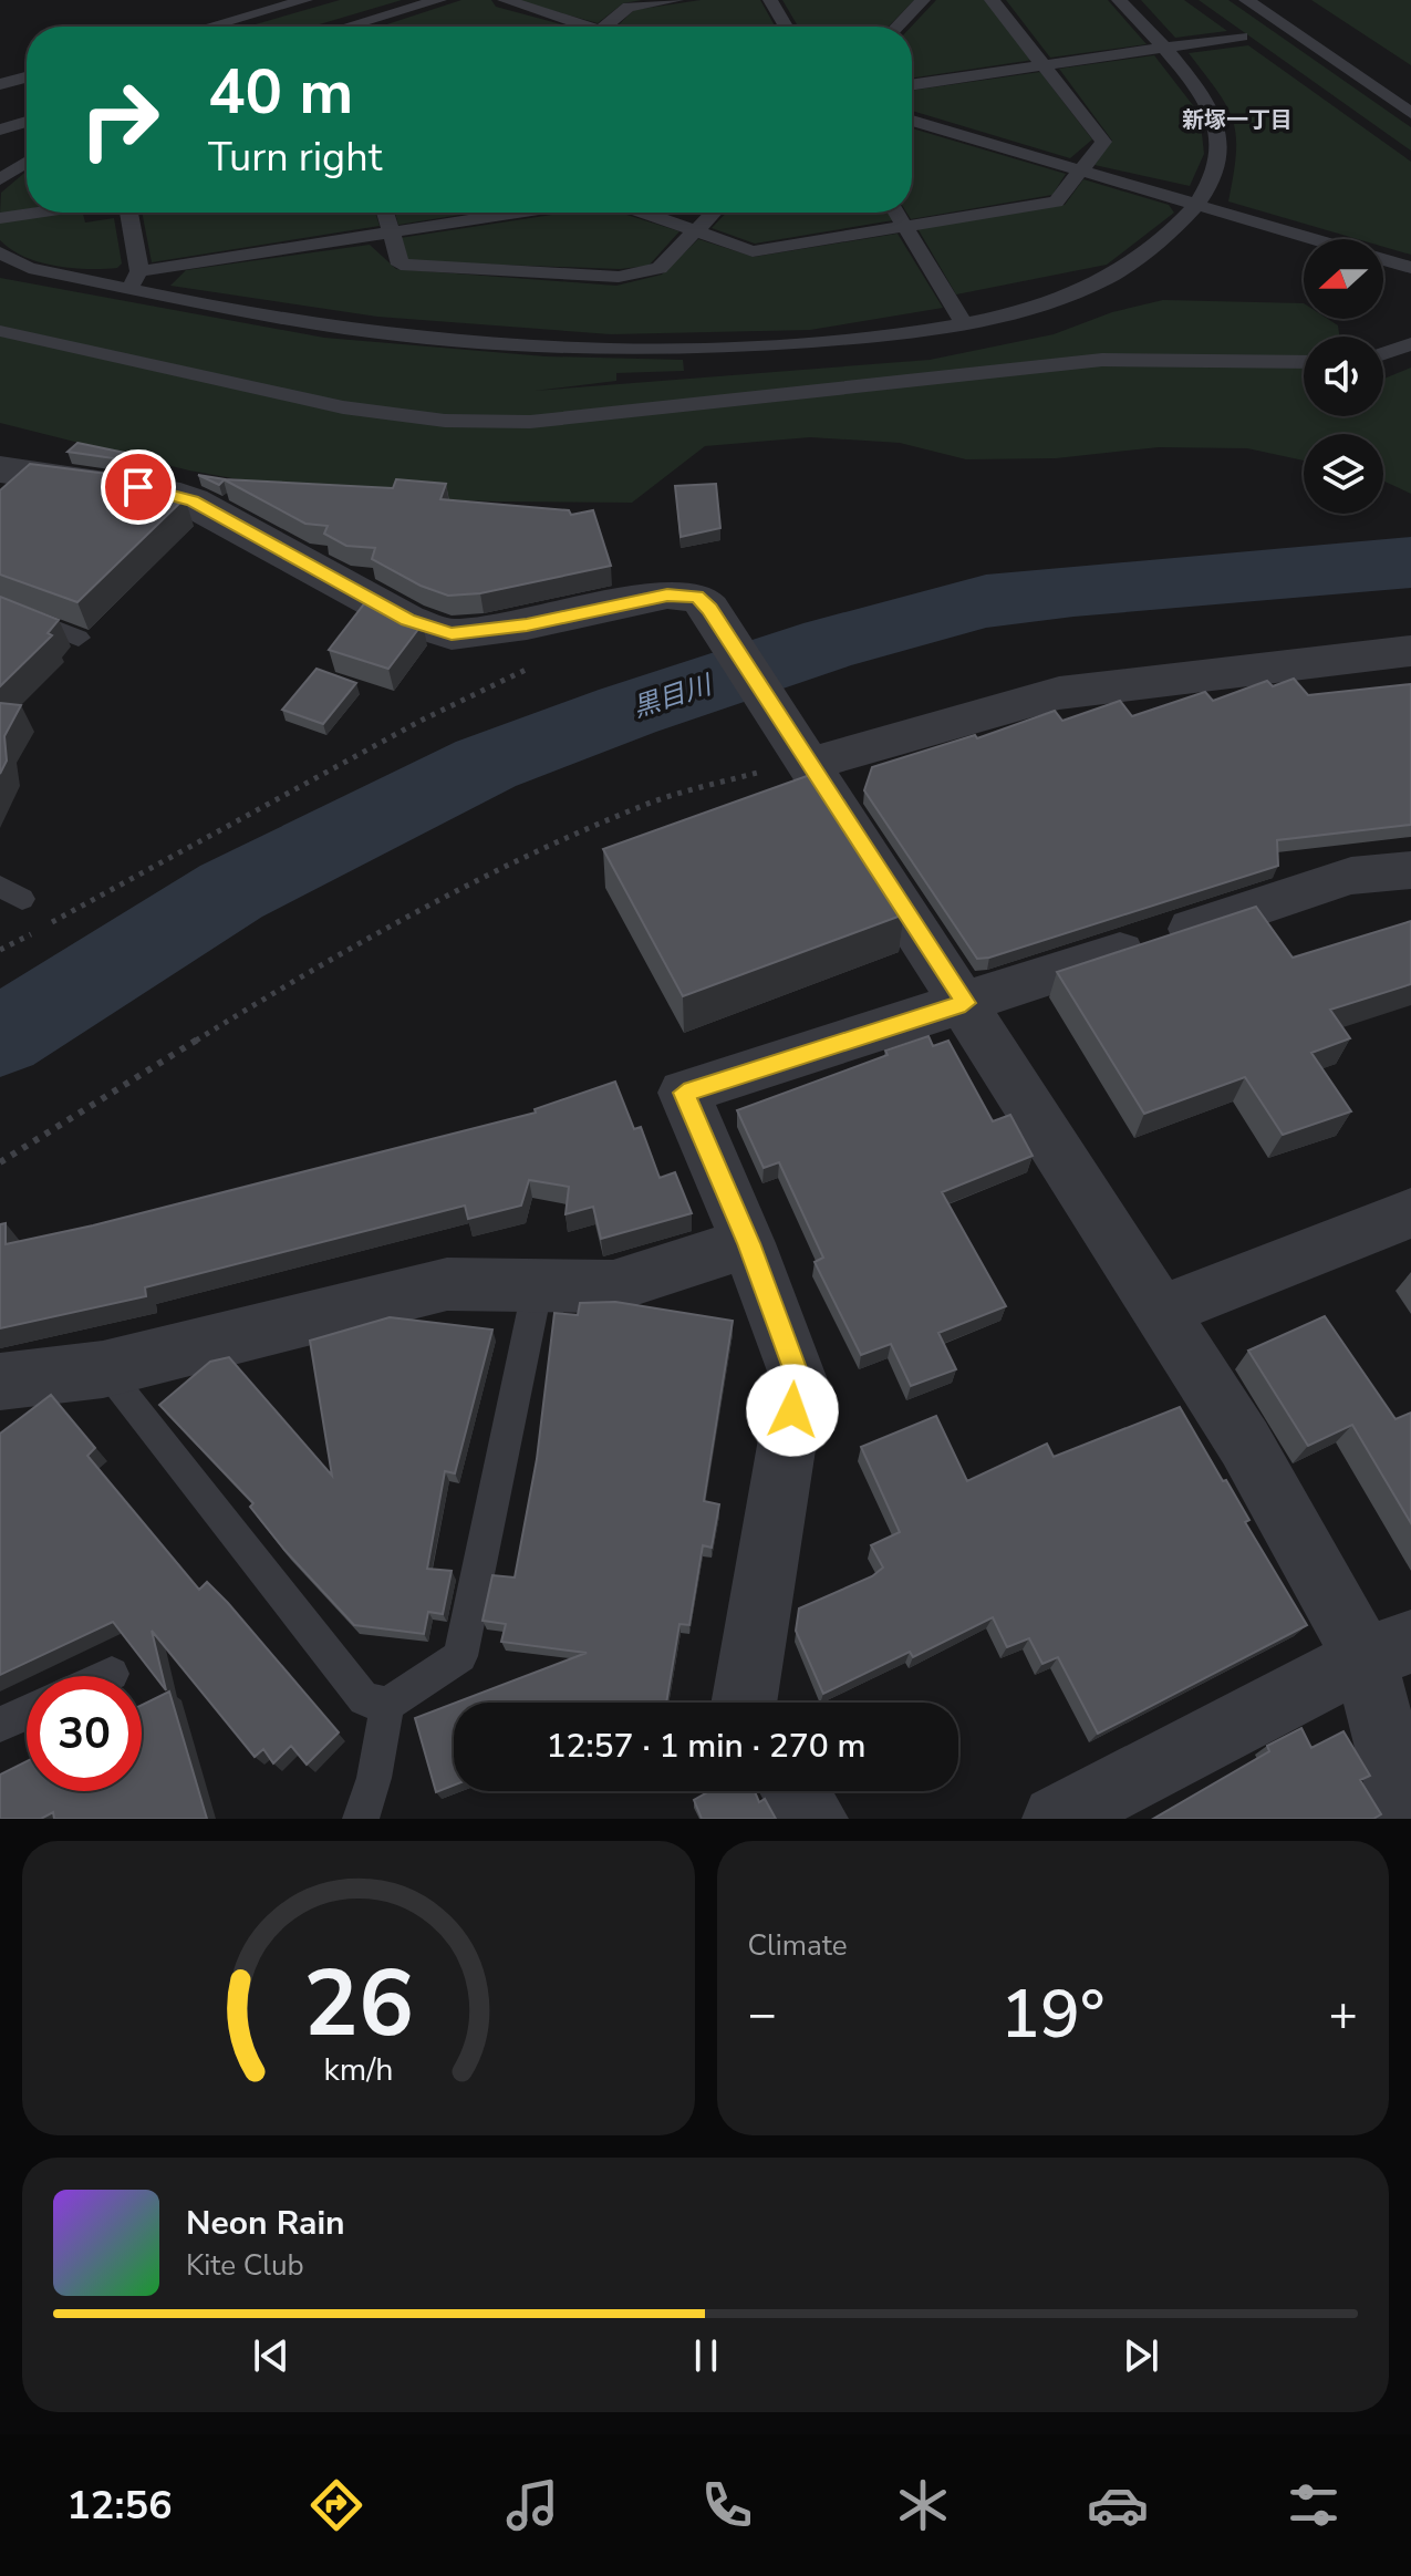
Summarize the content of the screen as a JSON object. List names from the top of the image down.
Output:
{
  "districts": ["新塚一丁目"],
  "water": ["黒目川"],
  "north": "left",
  "page": {
    "turn": ["40 m", "Turn right"],
    "limit": "30",
    "trip": "12:57 · 1 min · 270 m",
    "tile": "Climate",
    "heat": ["−", "19°", "+"],
    "song": ["Neon Rain", "Kite Club"],
    "tabs": "12:56",
    "gauge": ["26", "km/h"]
  }
}
